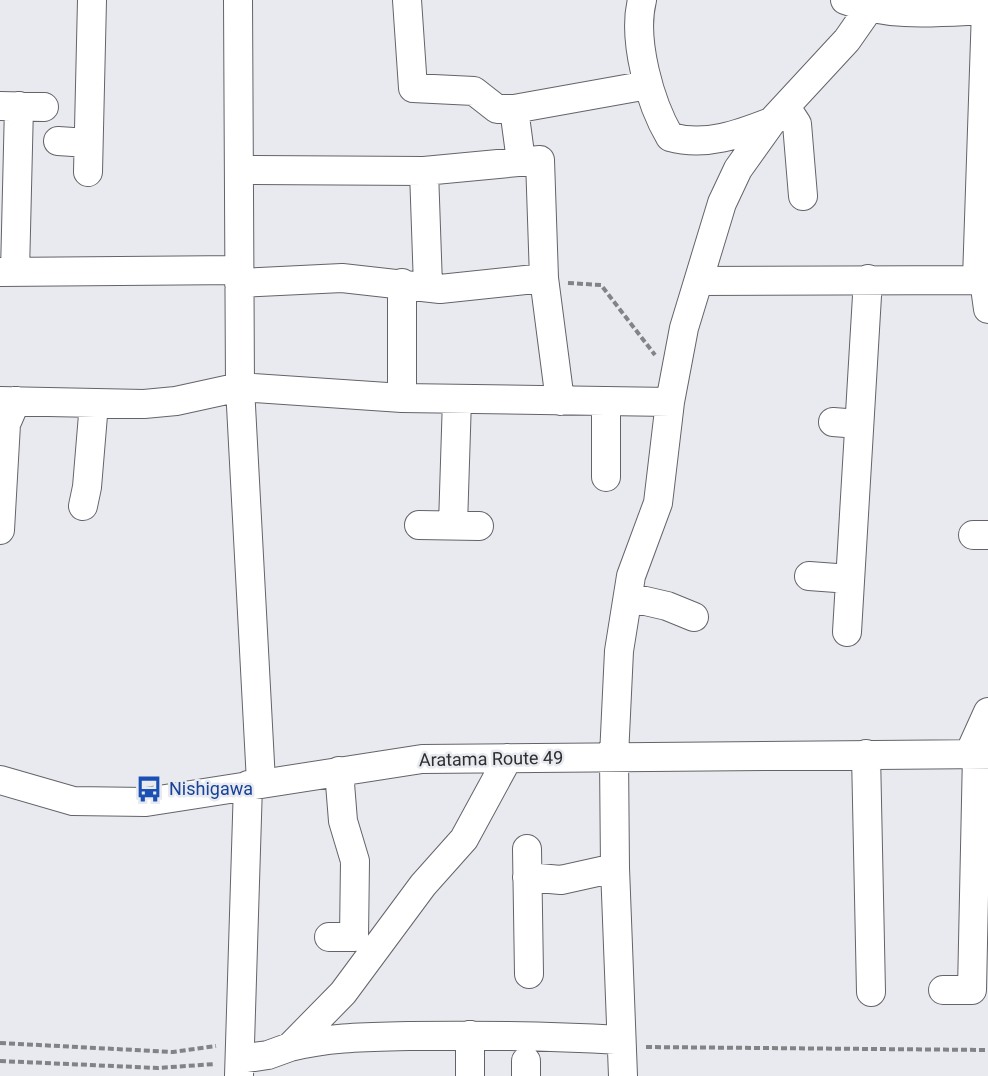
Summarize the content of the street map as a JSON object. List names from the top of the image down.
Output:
{
  "streets": {
    "street": ["Aratama Route 49"]
  },
  "places": {
    "bus stop": ["Nishigawa"]
  }
}
